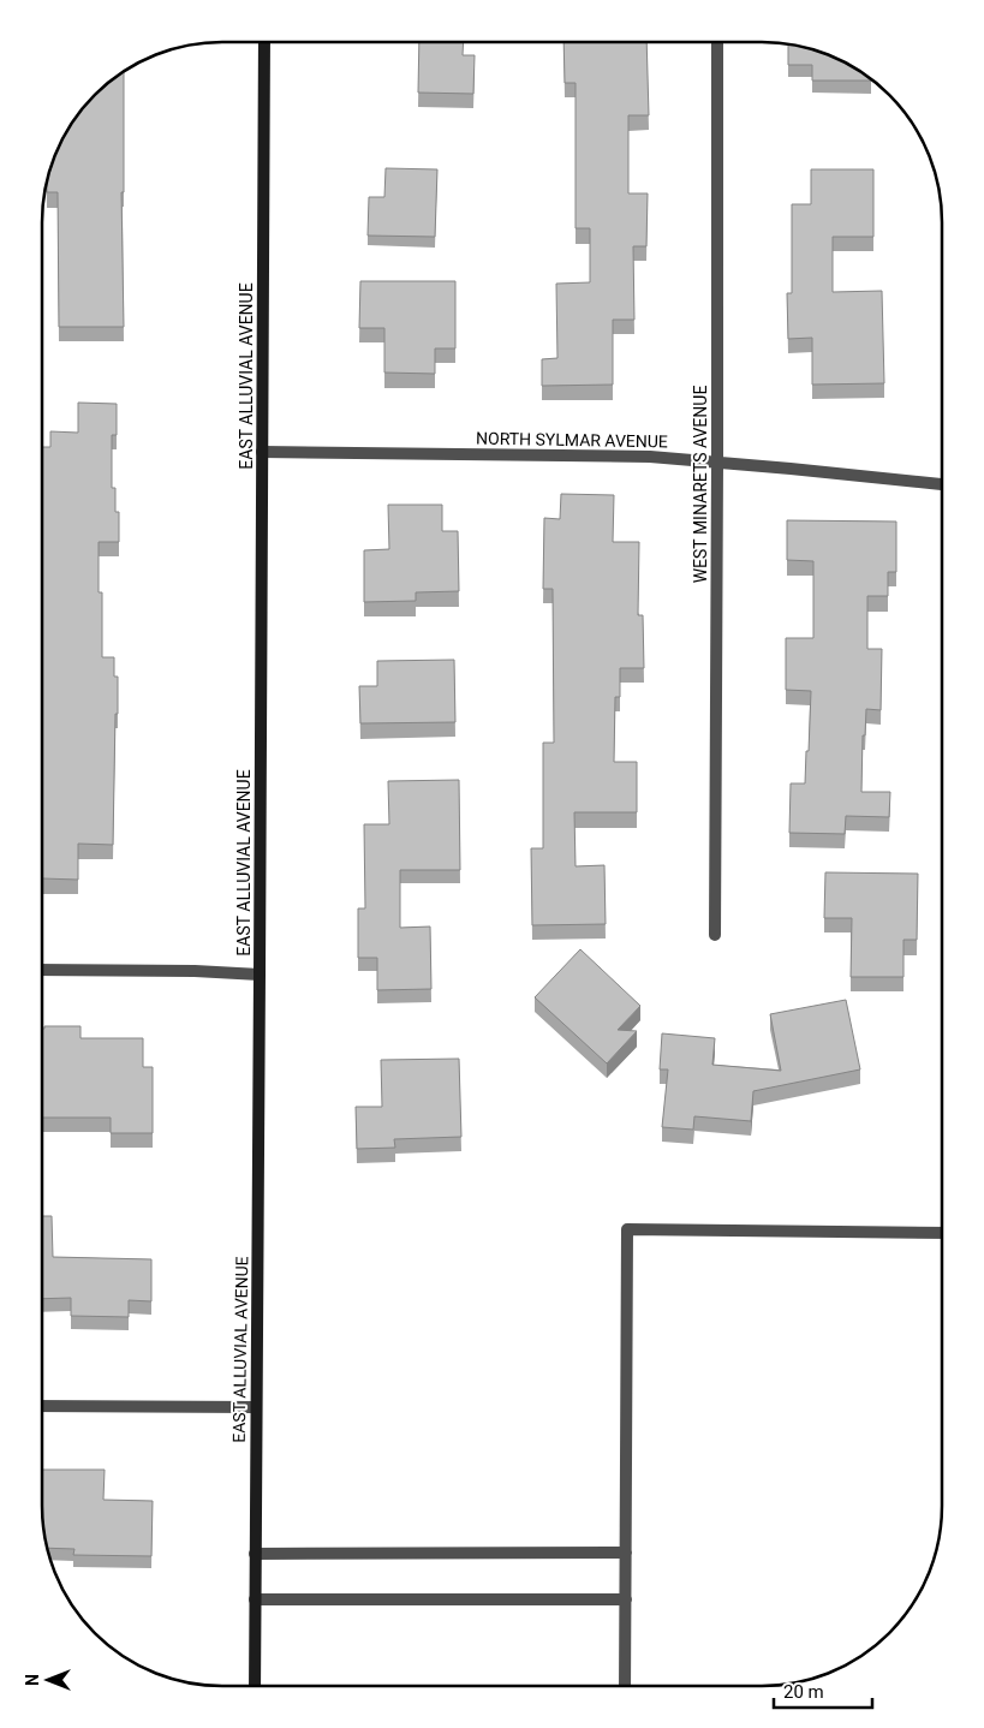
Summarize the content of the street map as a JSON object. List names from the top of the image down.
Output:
{
  "streets": {
    "street": ["EAST ALLUVIAL AVENUE", "NORTH SYLMAR AVENUE", "WEST MINARETS AVENUE"]
  },
  "crossings": [
    ["EAST ALLUVIAL AVENUE", "NORTH SYLMAR AVENUE"],
    ["NORTH SYLMAR AVENUE", "WEST MINARETS AVENUE"]
  ],
  "scale_bar": "20 m",
  "north": "left"
}
